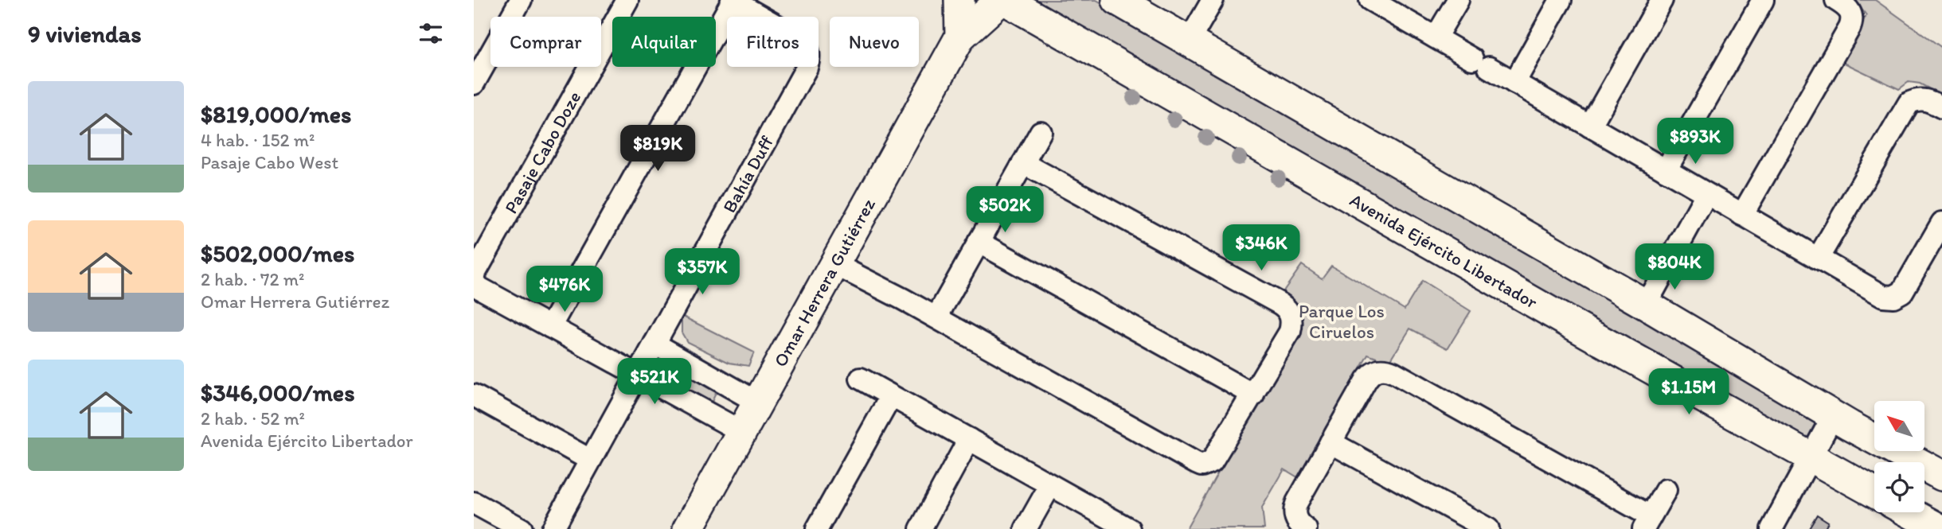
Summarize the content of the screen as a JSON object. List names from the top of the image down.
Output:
{
  "streets": {
    "main road": ["Avenida Ejército Libertador", "Omar Herrera Gutiérrez"],
    "street": ["Pasaje Cabo Doze", "Bahía Duff"]
  },
  "crossings": [
    ["Avenida Ejército Libertador", "Omar Herrera Gutiérrez"]
  ],
  "parks": ["Parque Los Ciruelos"],
  "north": "top left",
  "page": {
    "heading": "9 viviendas",
    "chip": [
      "Comprar",
      "Alquilar",
      "Filtros",
      "Nuevo"
    ],
    "list": [
      {
        "name": "$819,000/mes",
        "note": "4 hab. · 152 m² · Pasaje Cabo West"
      },
      {
        "name": "$502,000/mes",
        "note": "2 hab. · 72 m² · Omar Herrera Gutiérrez"
      },
      {
        "name": "$346,000/mes",
        "note": "2 hab. · 52 m² · Avenida Ejército Libertador"
      }
    ],
    "price": [
      "$893K",
      "$819K",
      "$502K",
      "$346K",
      "$804K",
      "$357K",
      "$476K",
      "$521K",
      "$1.15M"
    ]
  }
}
